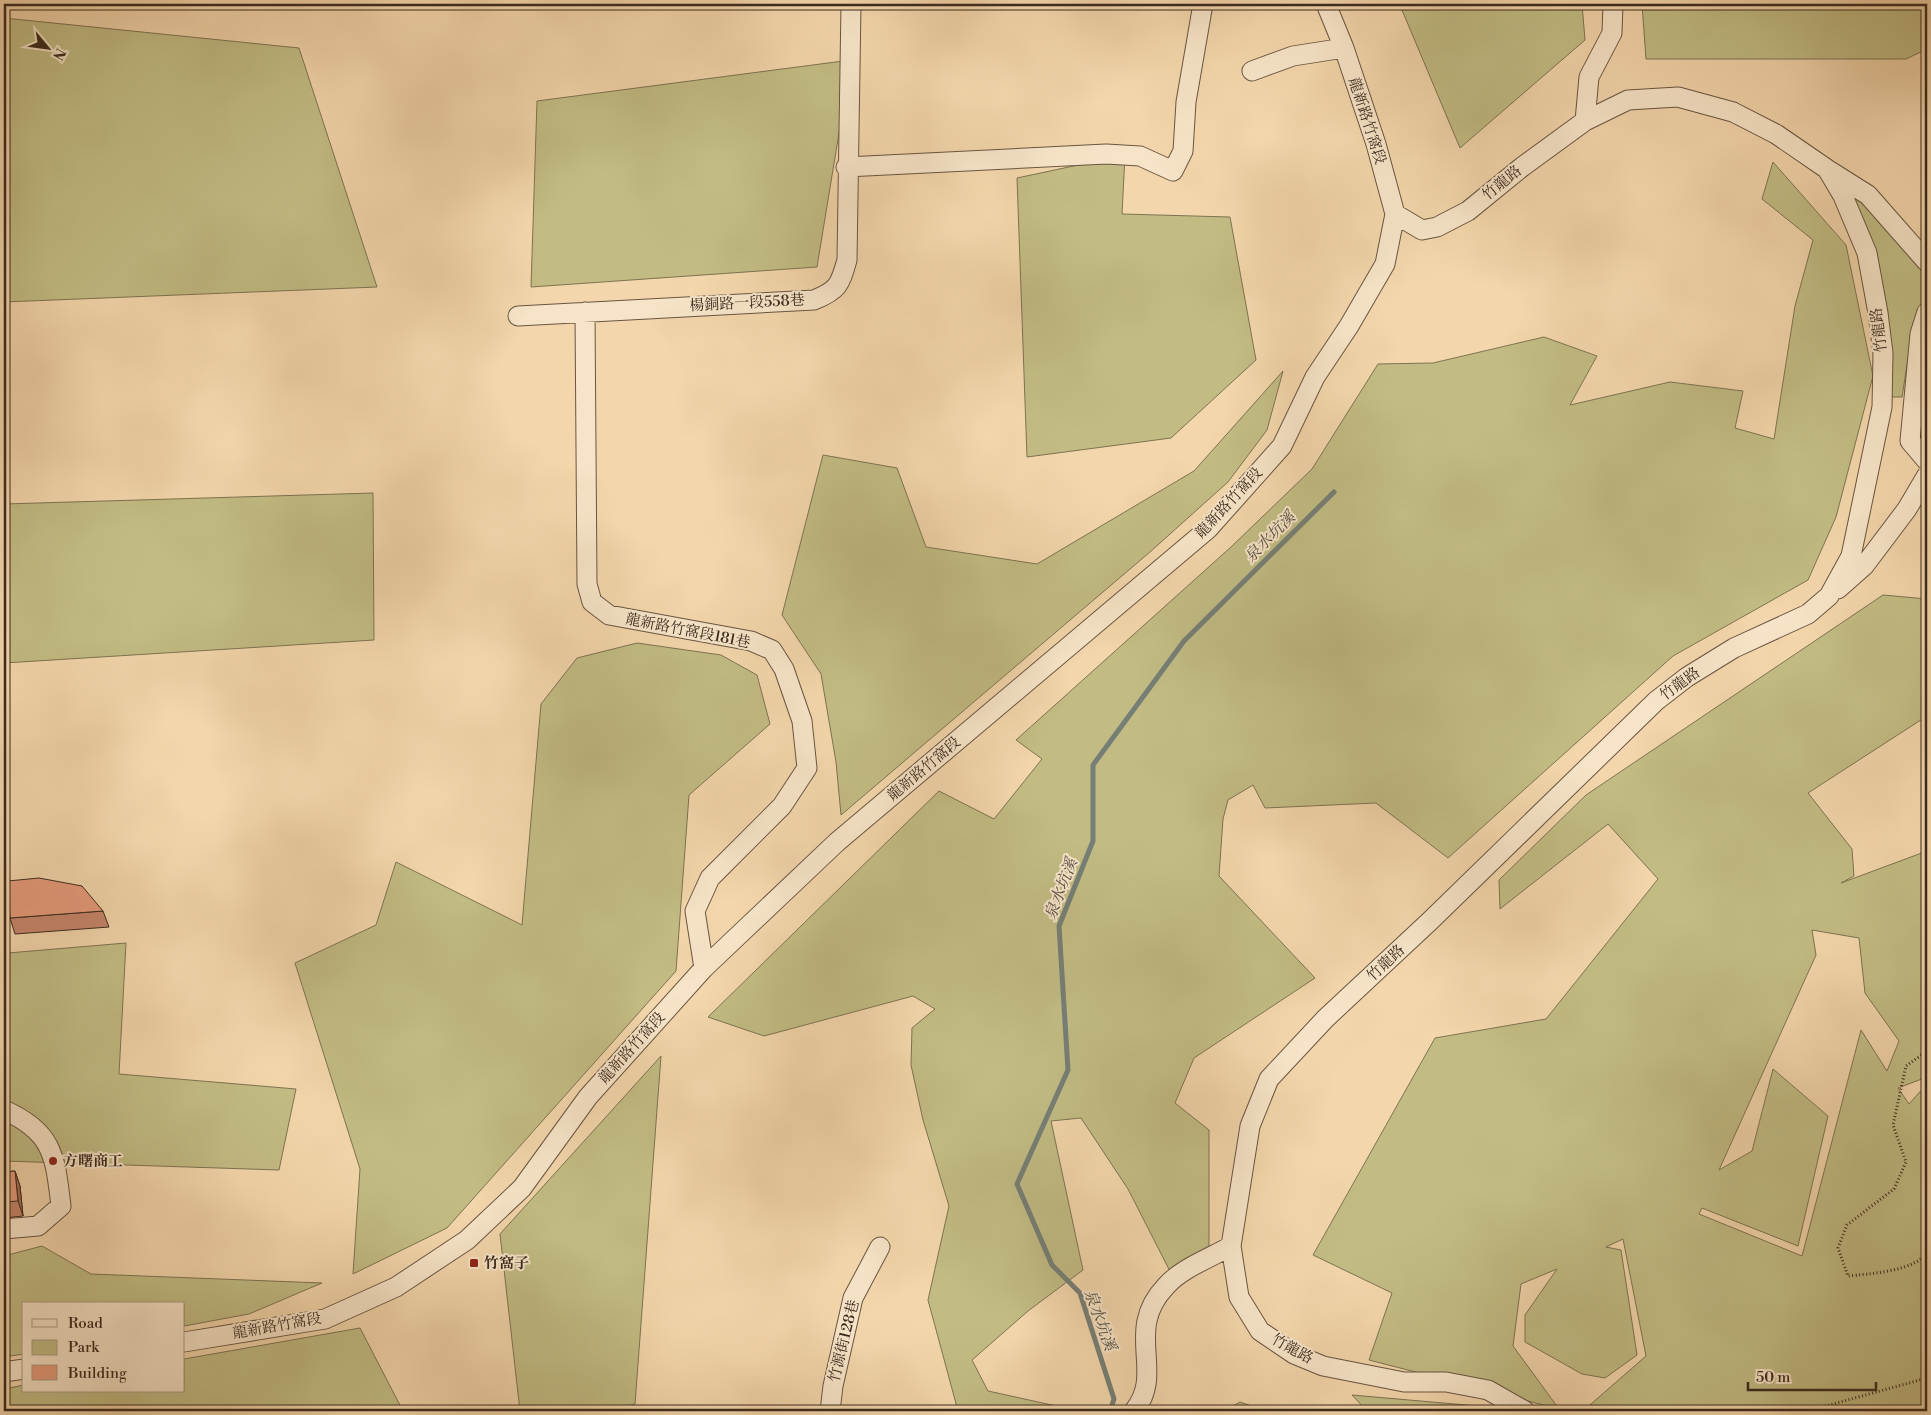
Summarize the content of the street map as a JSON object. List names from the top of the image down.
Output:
{
  "streets": {
    "street": [
      "龍新路竹窩段",
      "竹龍路",
      "楊銅路一段558巷",
      "龍新路竹窩段181巷",
      "竹源街128巷"
    ]
  },
  "crossings": [
    ["龍新路竹窩段", "竹龍路"],
    ["龍新路竹窩段", "龍新路竹窩段181巷"],
    ["楊銅路一段558巷", "龍新路竹窩段181巷"]
  ],
  "water": ["泉水坑溪"],
  "places": {
    "other": ["方曙商工"],
    "transit": ["竹窩子"]
  },
  "legend": ["Road", "Park", "Building"],
  "scale_bar": "50 m",
  "north": "bottom right"
}
